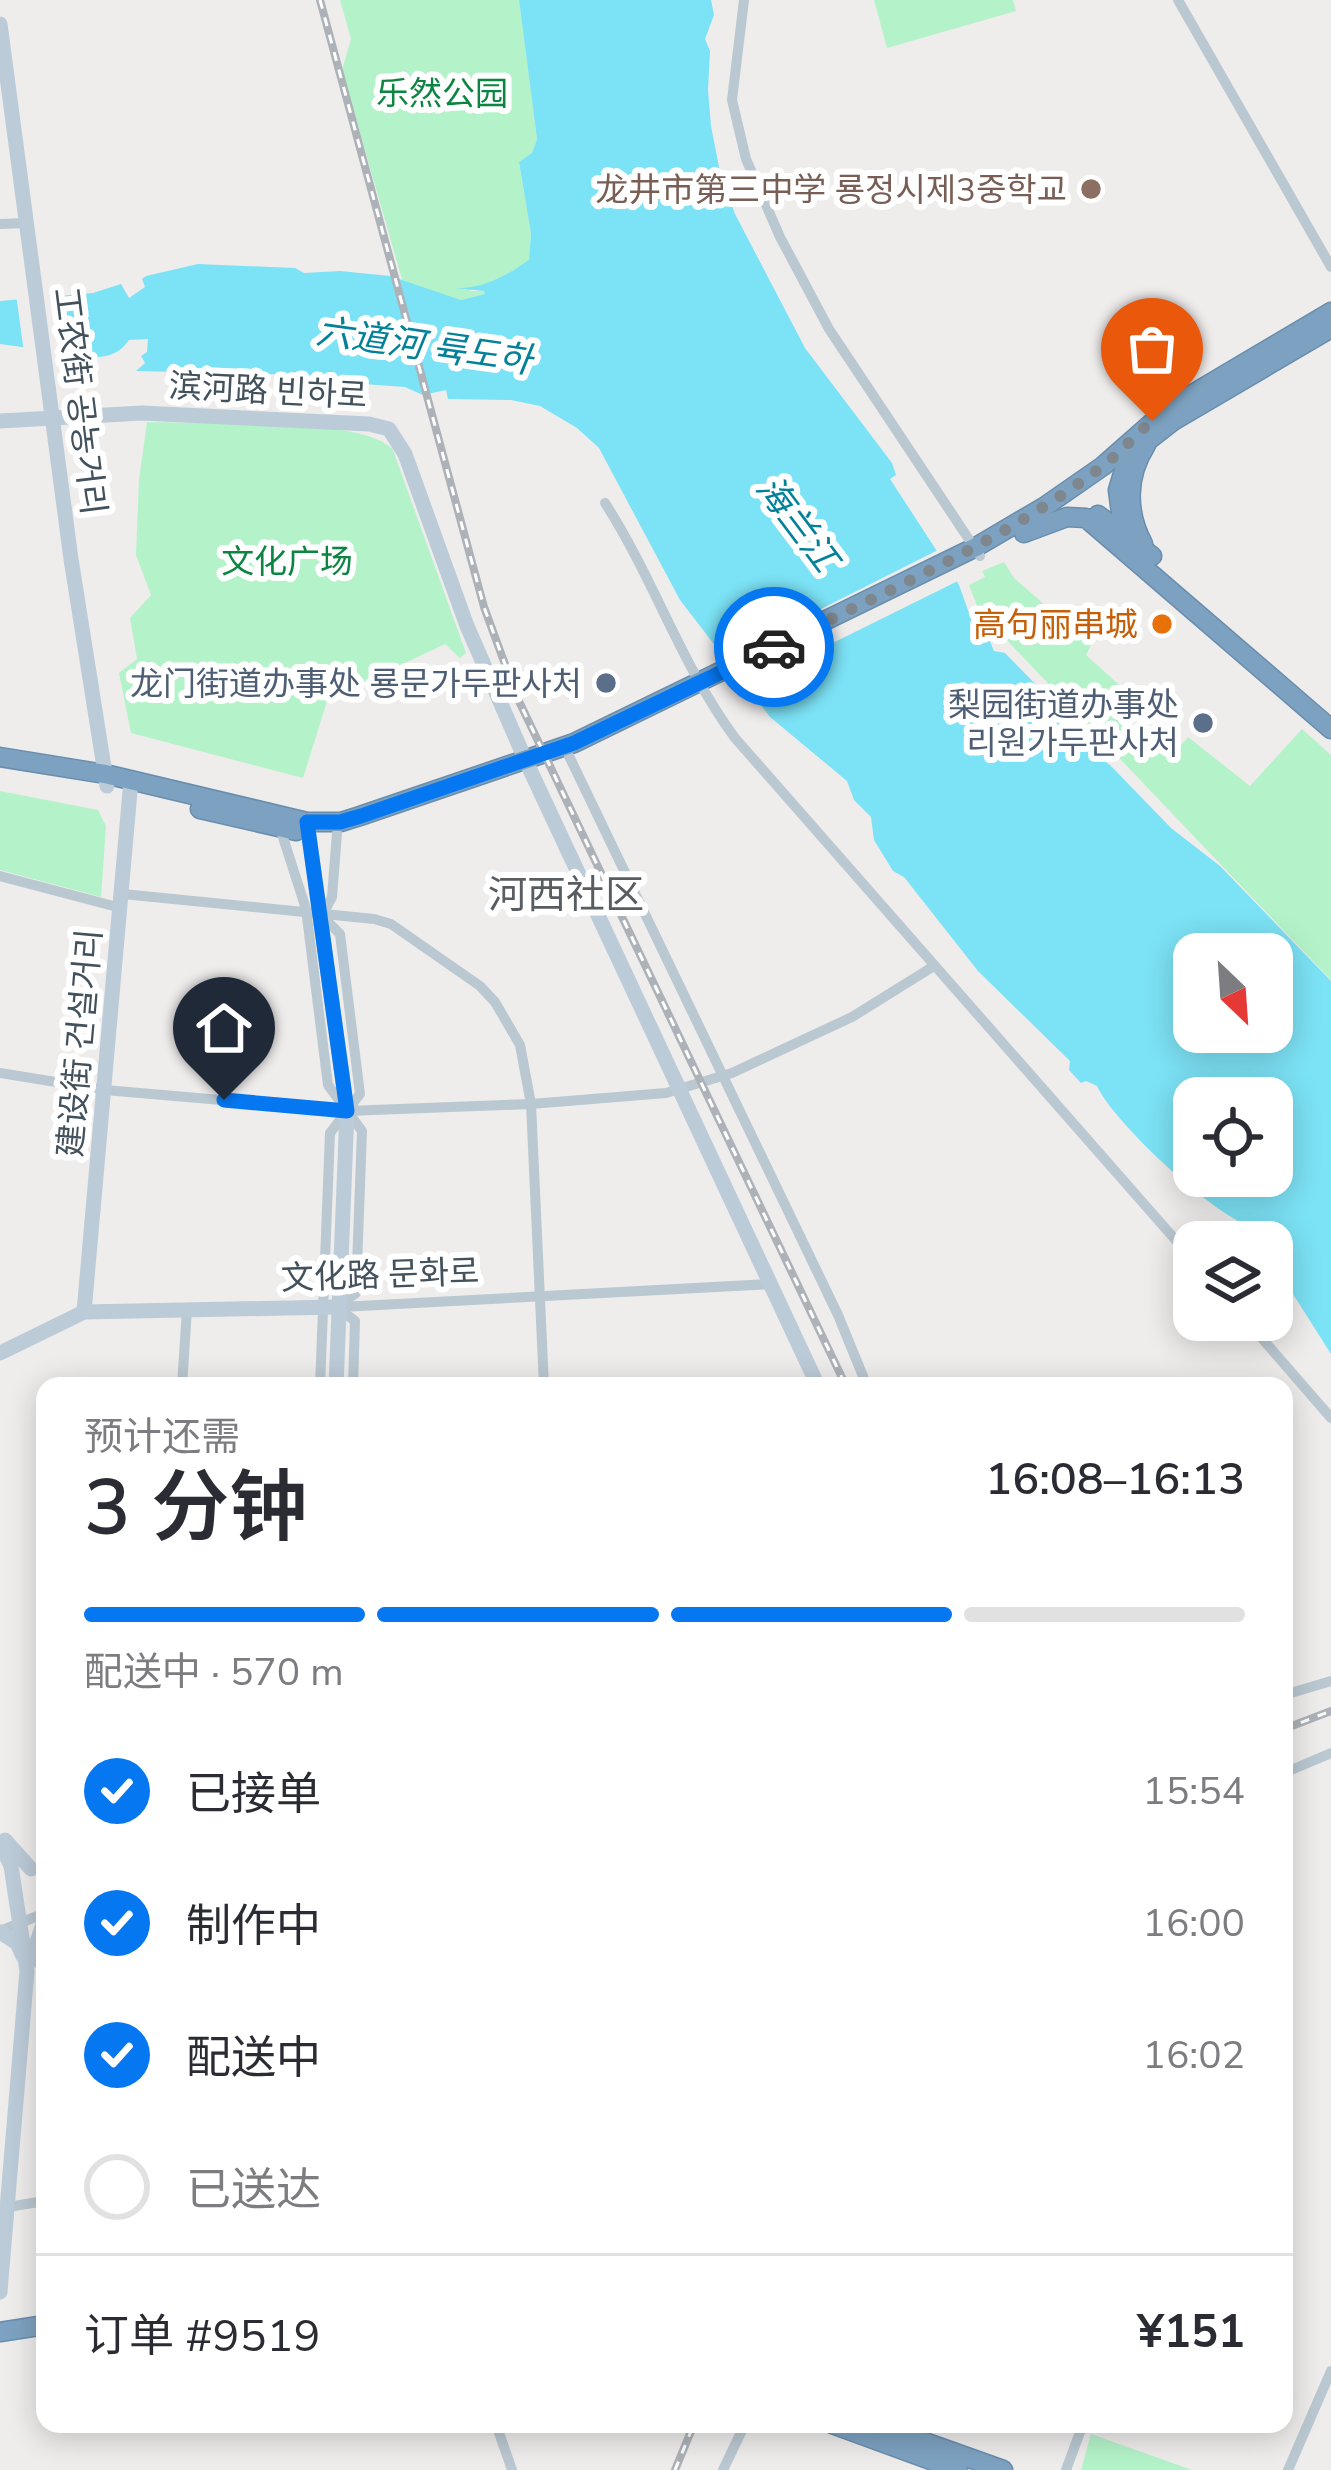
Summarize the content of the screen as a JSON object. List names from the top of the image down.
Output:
{
  "streets": {
    "street": [
      "滨河路 빈하로",
      "工农街 공농거리",
      "建设街 건설거리",
      "文化路 문화로"
    ]
  },
  "crossings": [
    ["滨河路 빈하로", "工农街 공농거리"],
    ["建设街 건설거리", "文化路 문화로"]
  ],
  "districts": ["河西社区"],
  "water": ["六道河 륙도하", "海兰江"],
  "parks": ["乐然公园", "文化广场"],
  "places": [
    "龙井市第三中学 룡정시제3중학교",
    "高句丽串城",
    "龙门街道办事处 룡문가두판사처",
    "梨园街道办事处 리원가두판사처"
  ],
  "north": "bottom right",
  "page": {
    "heading": ["3 分钟", "预计还需", "16:08–16:13"],
    "panel": ["订单 #9519", "¥151"],
    "bar": "配送中 · 570 m",
    "list": [
      ["已接单", "15:54"],
      ["制作中", "16:00"],
      ["配送中", "16:02"],
      "已送达"
    ]
  }
}
